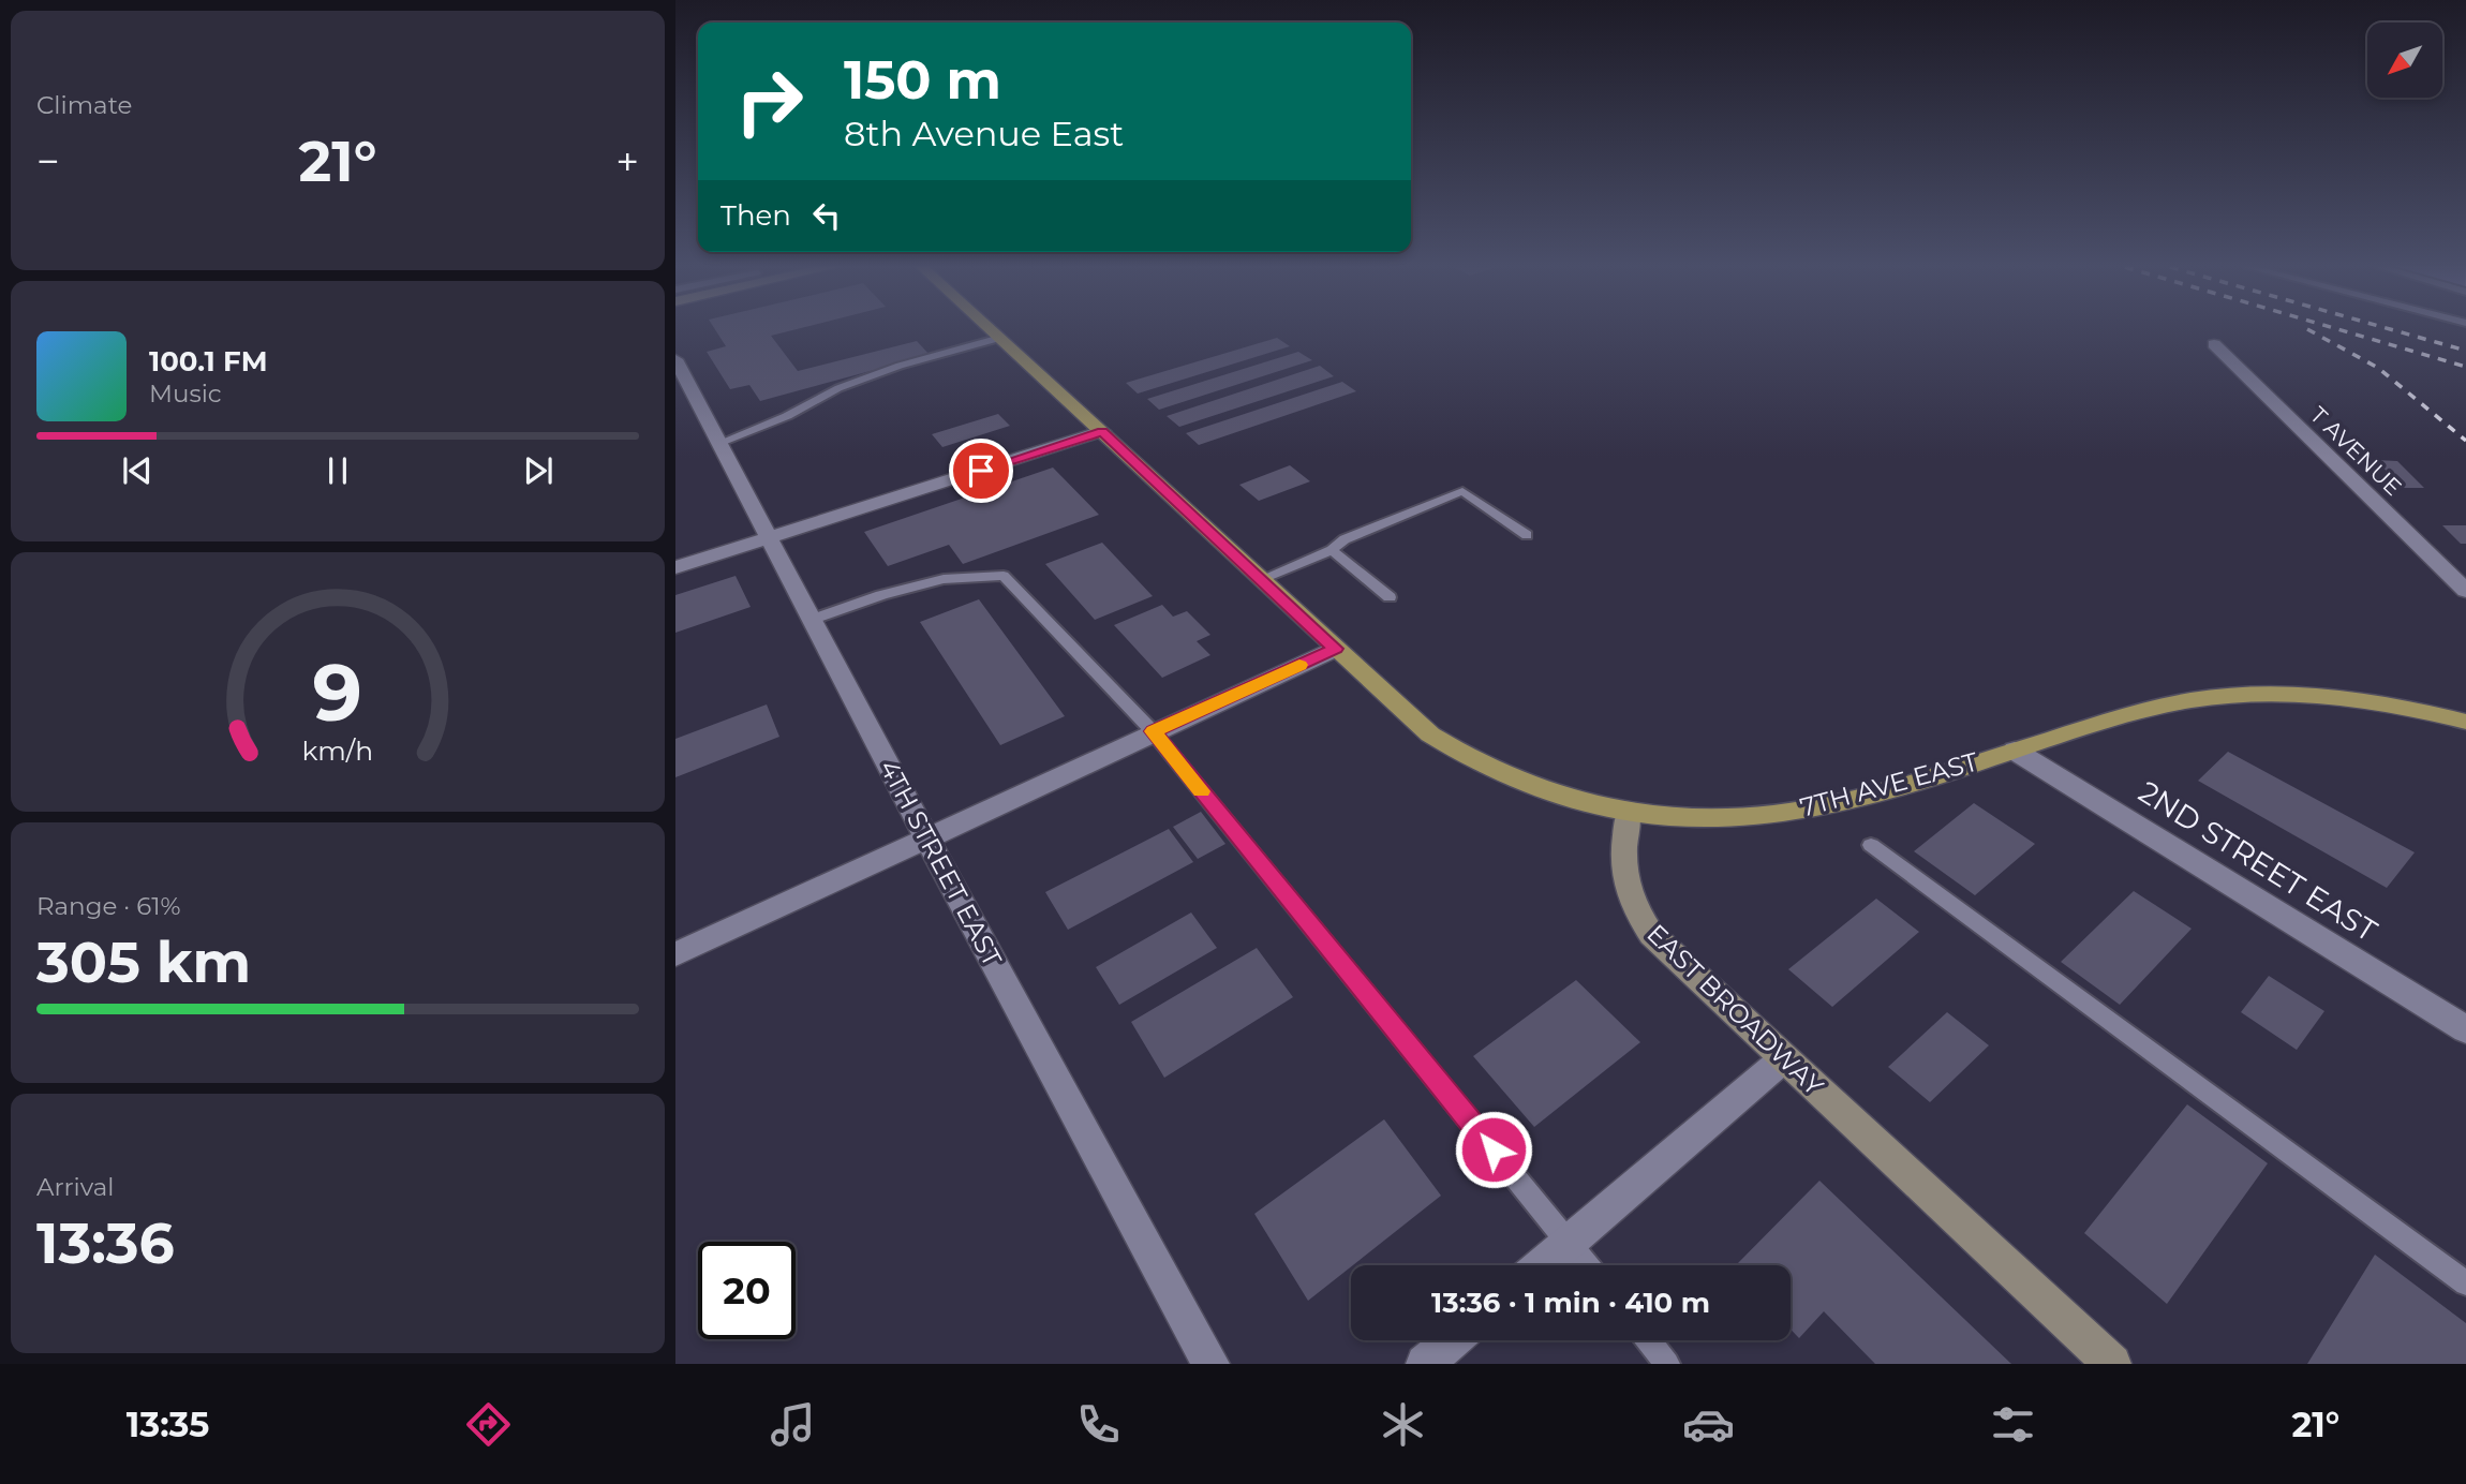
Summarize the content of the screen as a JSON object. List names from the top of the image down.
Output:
{
  "streets": {
    "main road": ["7TH AVE EAST", "EAST BROADWAY"],
    "street": ["T AVENUE", "2ND STREET EAST", "4TH STREET EAST"]
  },
  "crossings": [
    ["7TH AVE EAST", "2ND STREET EAST"],
    ["7TH AVE EAST", "EAST BROADWAY"]
  ],
  "north": "bottom left",
  "page": {
    "tile": [
      "Climate",
      ["Range · 61%", "305 km"],
      ["Arrival", "13:36"]
    ],
    "turn": ["150 m", "8th Avenue East"],
    "heat": ["−", "21°", "+"],
    "then": "Then",
    "song": ["100.1 FM", "Music"],
    "limit": "20",
    "trip": "13:36 · 1 min · 410 m",
    "tabs": ["13:35", "21°"],
    "gauge": ["9", "km/h"]
  }
}
